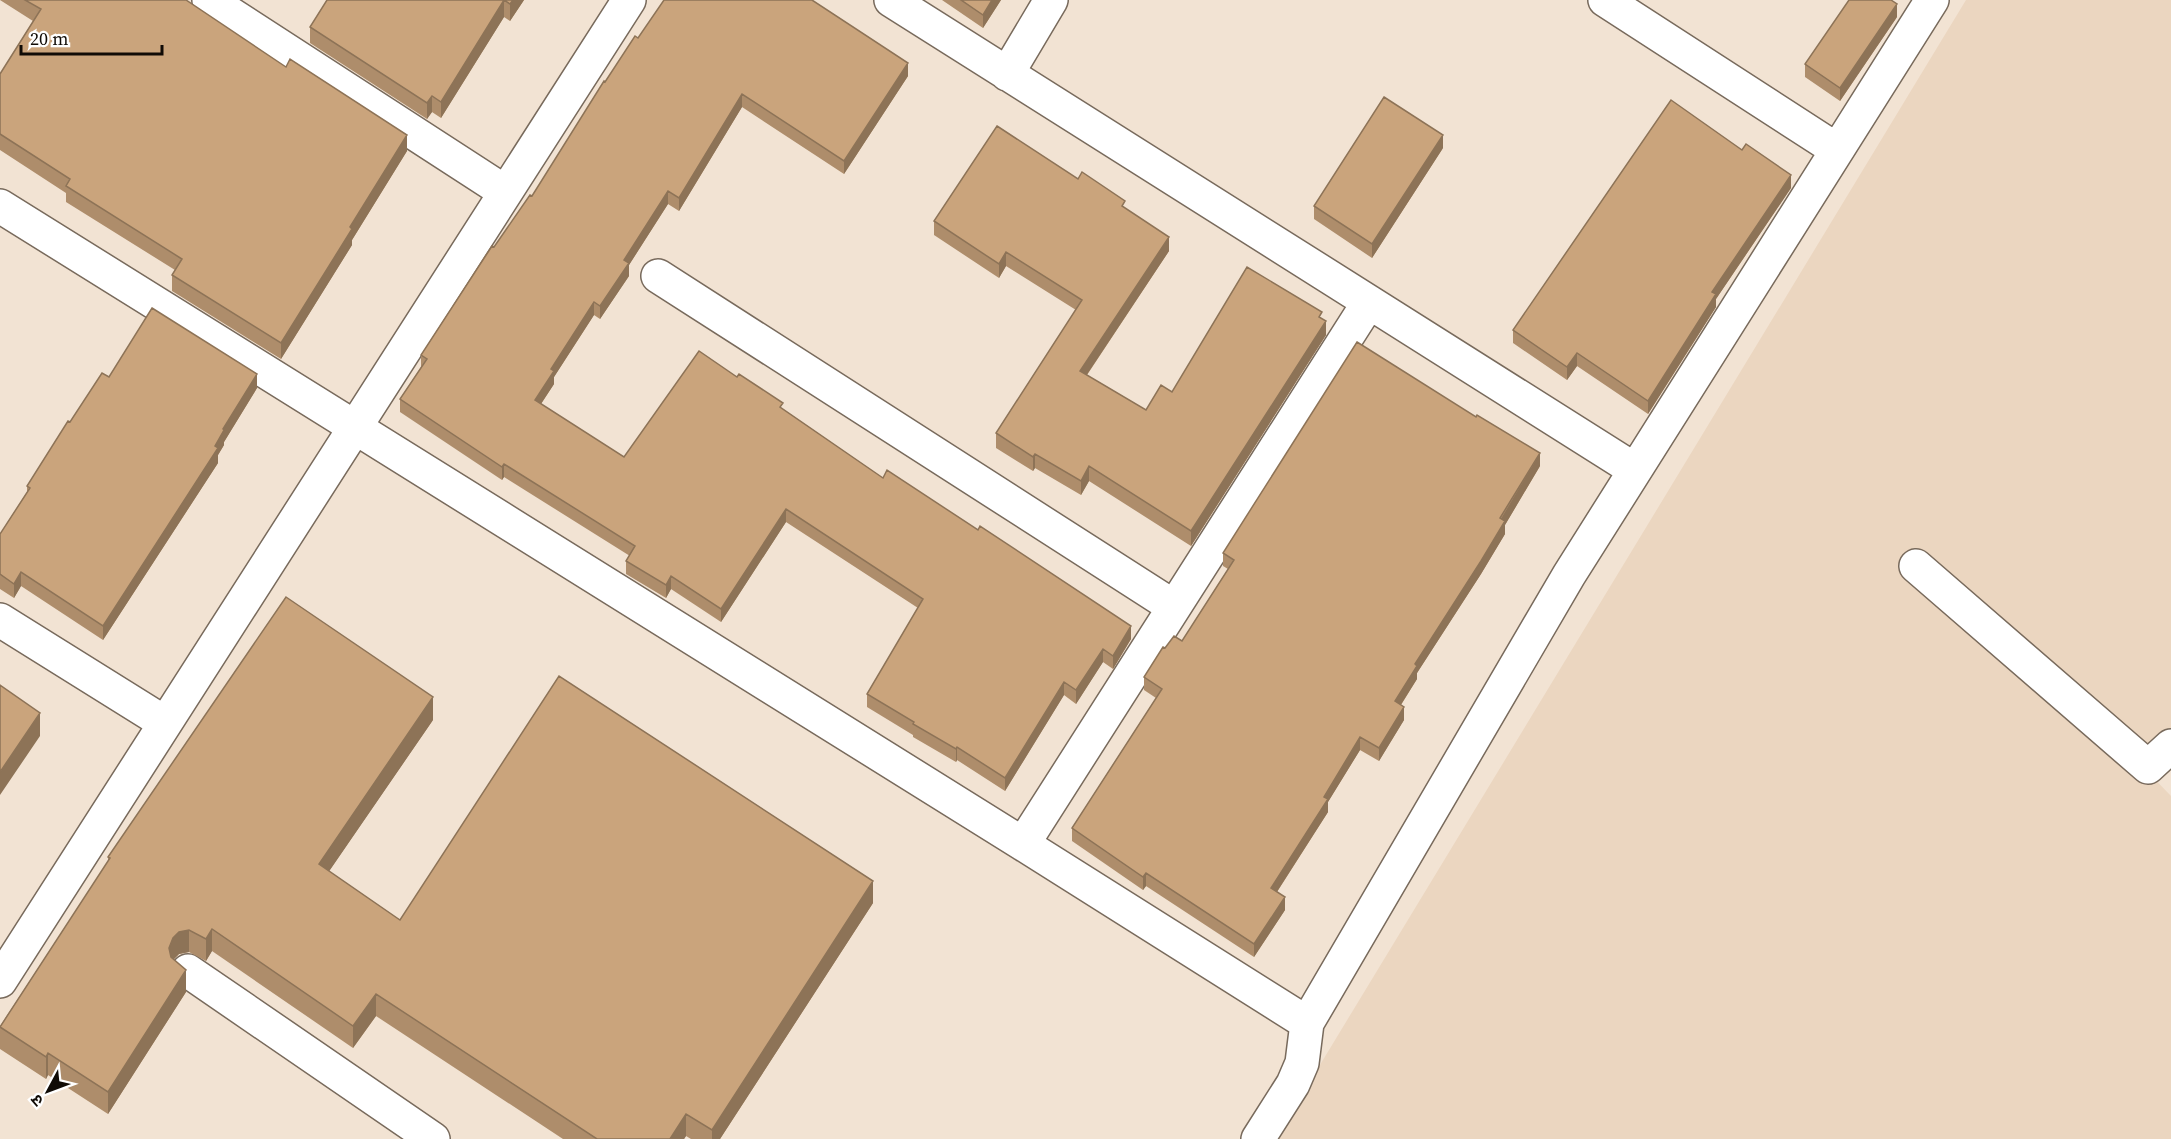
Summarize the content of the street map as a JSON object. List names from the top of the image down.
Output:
{
  "scale_bar": "20 m",
  "north": "bottom left"
}
